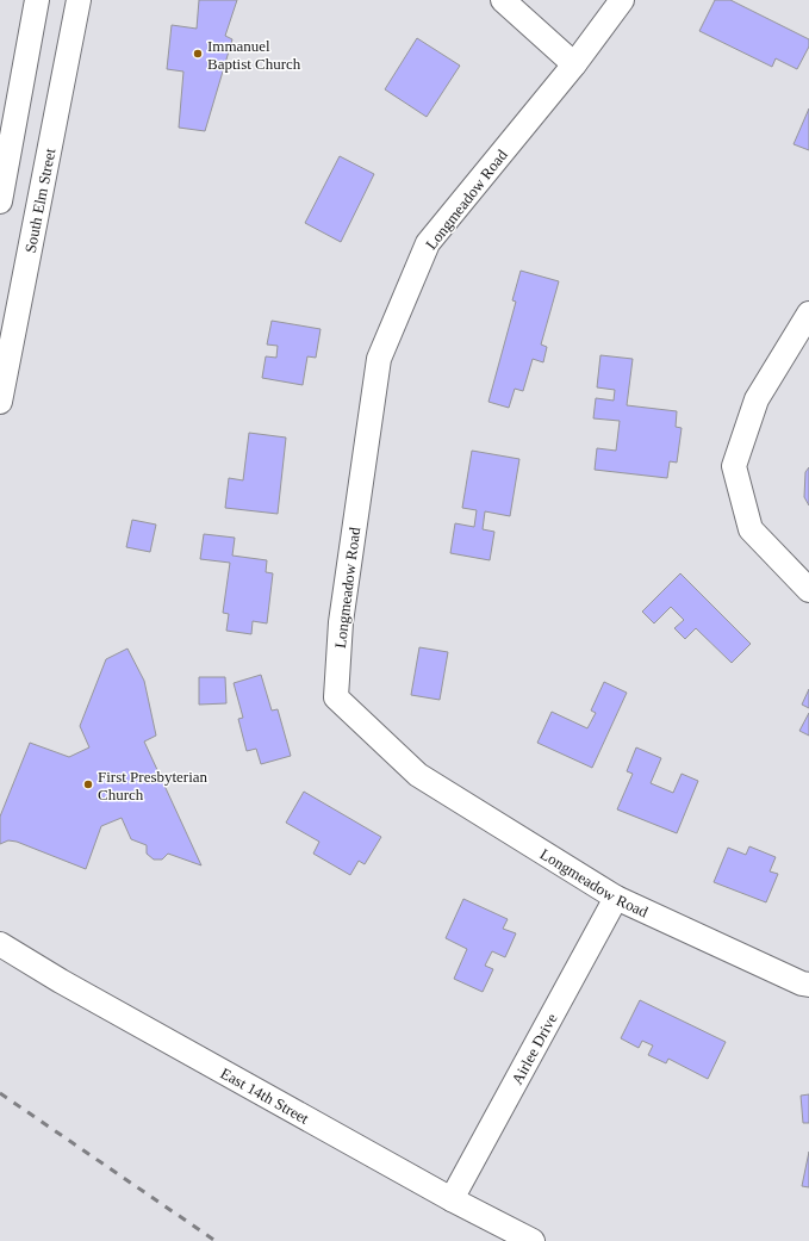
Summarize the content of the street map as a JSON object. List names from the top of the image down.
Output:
{
  "streets": {
    "street": [
      "Longmeadow Road",
      "South Elm Street",
      "Airlee Drive",
      "East 14th Street"
    ]
  },
  "crossings": [
    ["Longmeadow Road", "Airlee Drive"],
    ["Airlee Drive", "East 14th Street"]
  ],
  "places": ["Immanuel Baptist Church", "First Presbyterian Church"]
}
